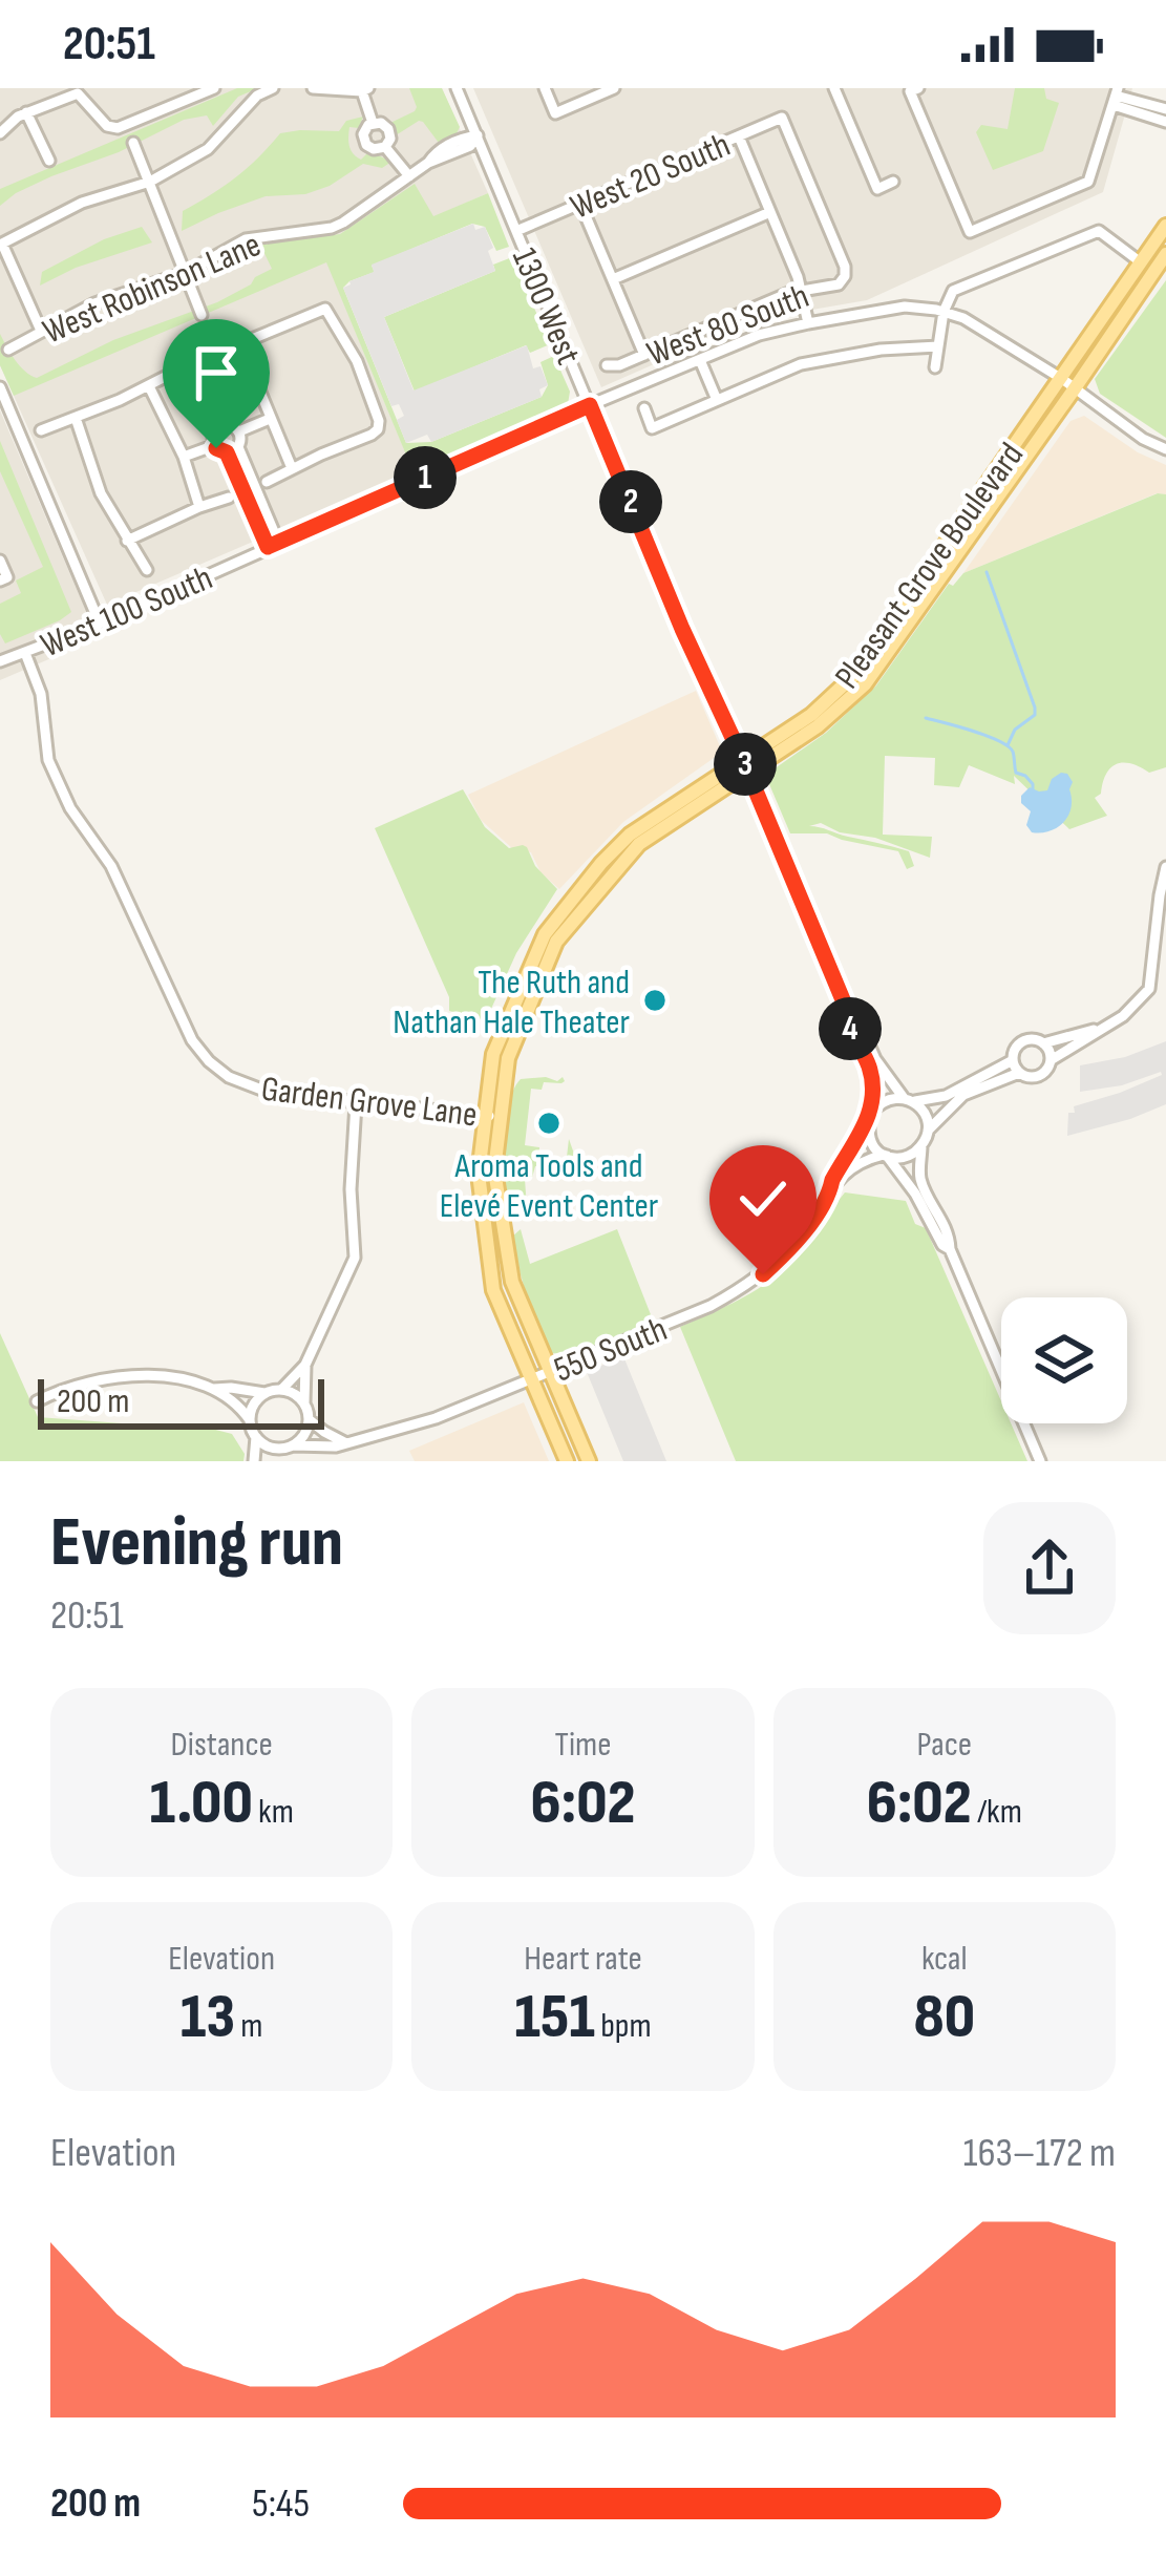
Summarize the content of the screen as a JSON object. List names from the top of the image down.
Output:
{
  "streets": {
    "main road": ["Pleasant Grove Boulevard"],
    "street": [
      "West 20 South",
      "West Robinson Lane",
      "1300 West",
      "West 80 South",
      "West 100 South",
      "Garden Grove Lane",
      "550 South"
    ]
  },
  "crossings": [
    ["West 20 South", "1300 West"],
    ["West 20 South", "West 80 South"],
    ["West Robinson Lane", "1300 West"],
    ["1300 West", "Pleasant Grove Boulevard"],
    ["1300 West", "West 100 South"],
    ["Pleasant Grove Boulevard", "Garden Grove Lane"],
    ["Pleasant Grove Boulevard", "550 South"],
    ["West 100 South", "Garden Grove Lane"]
  ],
  "places": ["The Ruth and Nathan Hale Theater", "Aroma Tools and Elevé Event Center"],
  "scale_bar": "200 m",
  "page": {
    "status": "20:51",
    "pins": [
      "1",
      "2",
      "3",
      "4"
    ],
    "scale": "200 m",
    "heading": ["Evening run", "20:51"],
    "stats": [
      ["Distance", "1.00 km"],
      ["Time", "6:02"],
      ["Pace", "6:02 /km"],
      ["Elevation", "13 m"],
      ["Heart rate", "151 bpm"],
      ["kcal", "80"]
    ],
    "chart": ["Elevation", "163–172 m"],
    "list": [
      {
        "name": "200 m",
        "note": "5:45"
      }
    ]
  }
}
